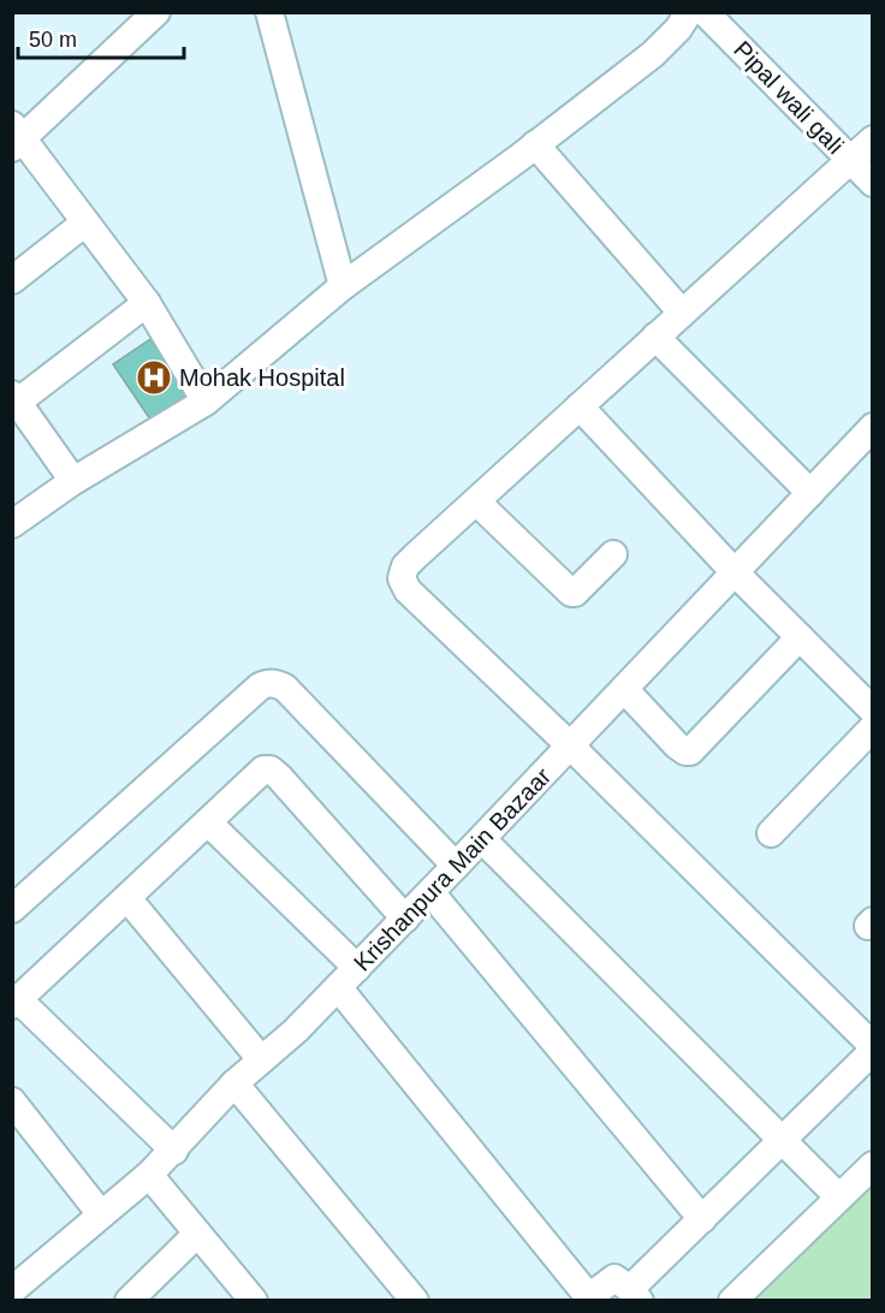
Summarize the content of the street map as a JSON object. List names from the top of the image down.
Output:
{
  "streets": {
    "street": ["Pipal wali gali", "Krishanpura Main Bazaar"]
  },
  "places": {
    "hospital": ["Mohak Hospital"]
  },
  "scale_bar": "50 m"
}
